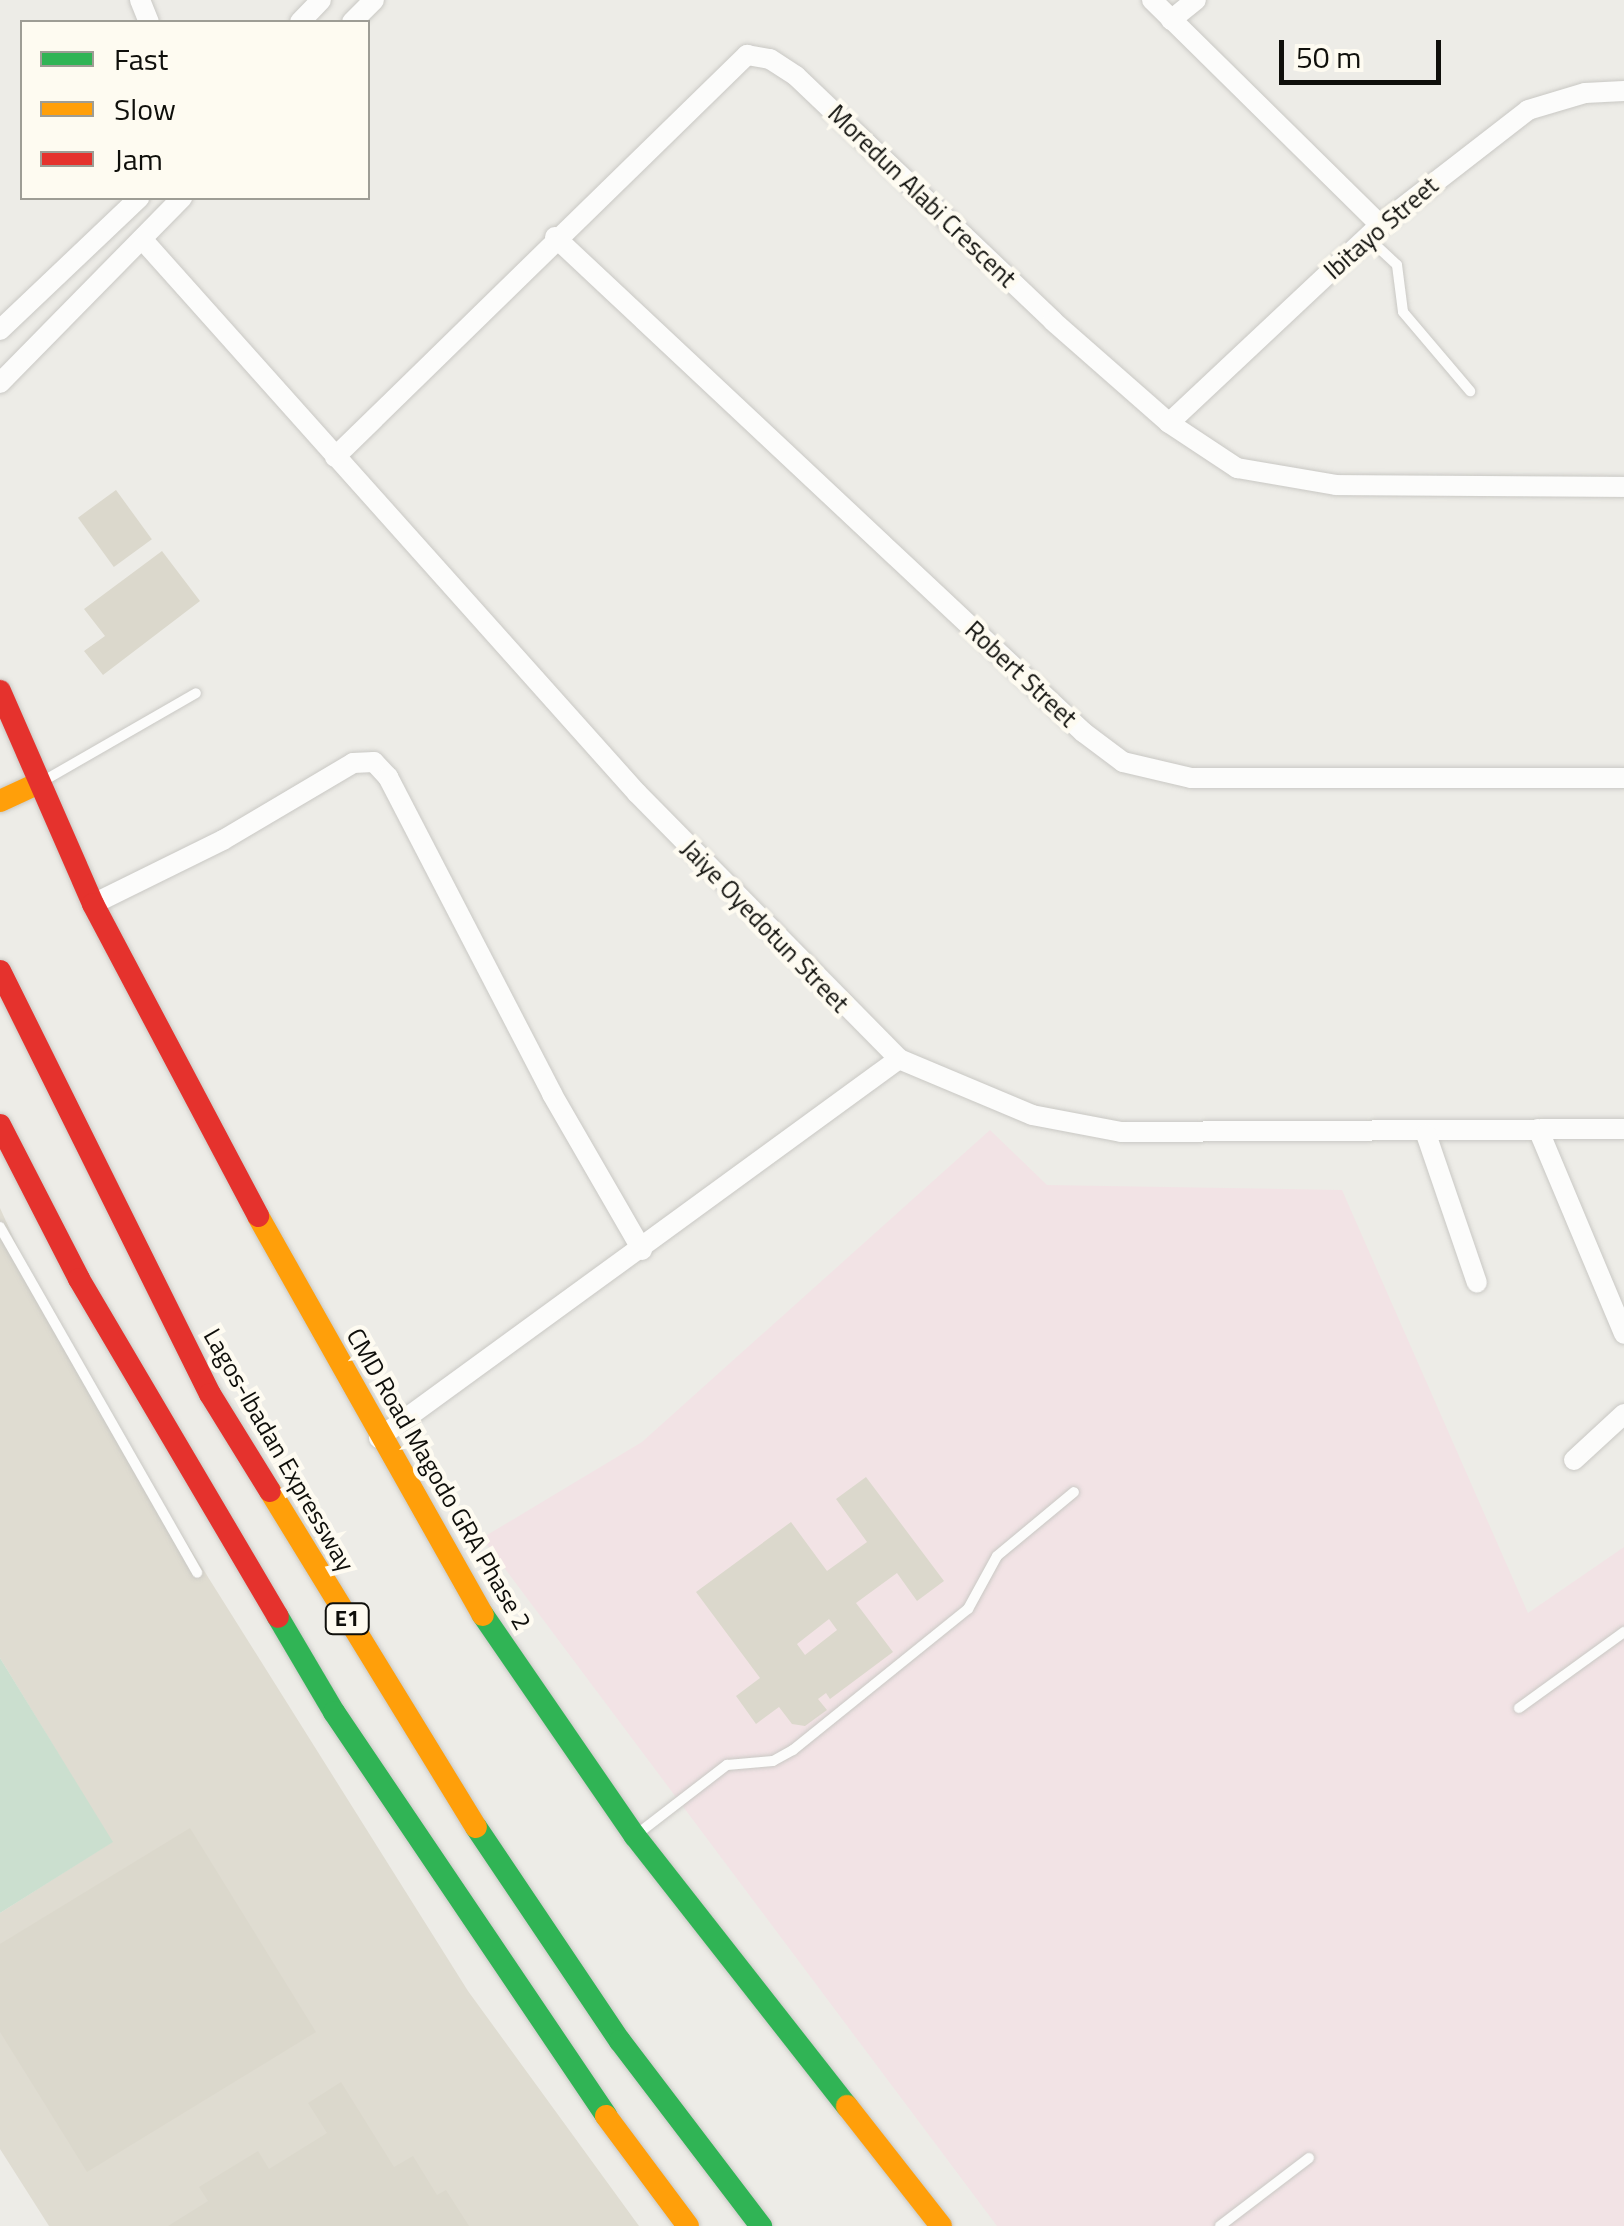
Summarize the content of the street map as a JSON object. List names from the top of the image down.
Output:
{
  "streets": {
    "main road": ["Lagos-Ibadan Expressway", "CMD Road Magodo GRA Phase 2", "E1"],
    "street": [
      "Moredun Alabi Crescent",
      "Ibitayo Street",
      "Robert Street",
      "Jaiye Oyedotun Street"
    ]
  },
  "crossings": [
    ["Moredun Alabi Crescent", "Ibitayo Street"],
    ["Moredun Alabi Crescent", "Robert Street"],
    ["Moredun Alabi Crescent", "Jaiye Oyedotun Street"]
  ],
  "legend": ["Fast", "Slow", "Jam"],
  "scale_bar": "50 m"
}
